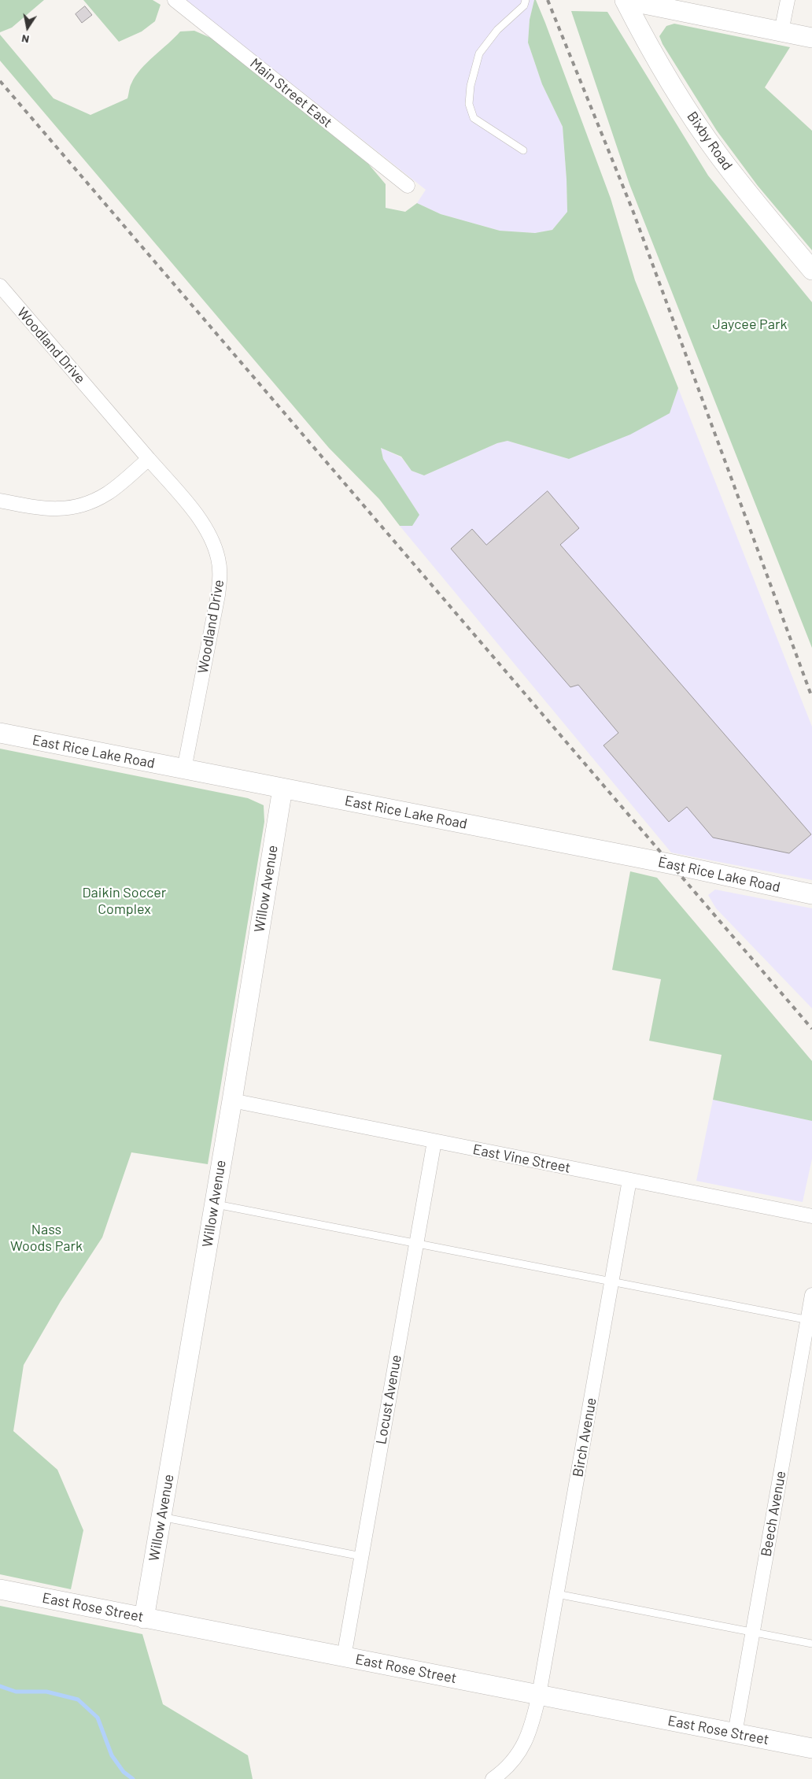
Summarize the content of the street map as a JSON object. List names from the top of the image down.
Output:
{
  "streets": {
    "street": [
      "Main Street East",
      "Bixby Road",
      "Woodland Drive",
      "East Rice Lake Road",
      "Willow Avenue",
      "East Vine Street",
      "Locust Avenue",
      "Birch Avenue",
      "Beech Avenue",
      "East Rose Street"
    ]
  },
  "crossings": [
    ["Woodland Drive", "East Rice Lake Road"],
    ["East Rice Lake Road", "Willow Avenue"],
    ["Willow Avenue", "East Vine Street"],
    ["Willow Avenue", "East Rose Street"],
    ["East Vine Street", "Locust Avenue"],
    ["East Vine Street", "Birch Avenue"],
    ["Locust Avenue", "East Rose Street"],
    ["Birch Avenue", "East Rose Street"],
    ["Beech Avenue", "East Rose Street"]
  ],
  "parks": ["Jaycee Park", "Daikin Soccer Complex", "Nass Woods Park"],
  "north": "bottom"
}
